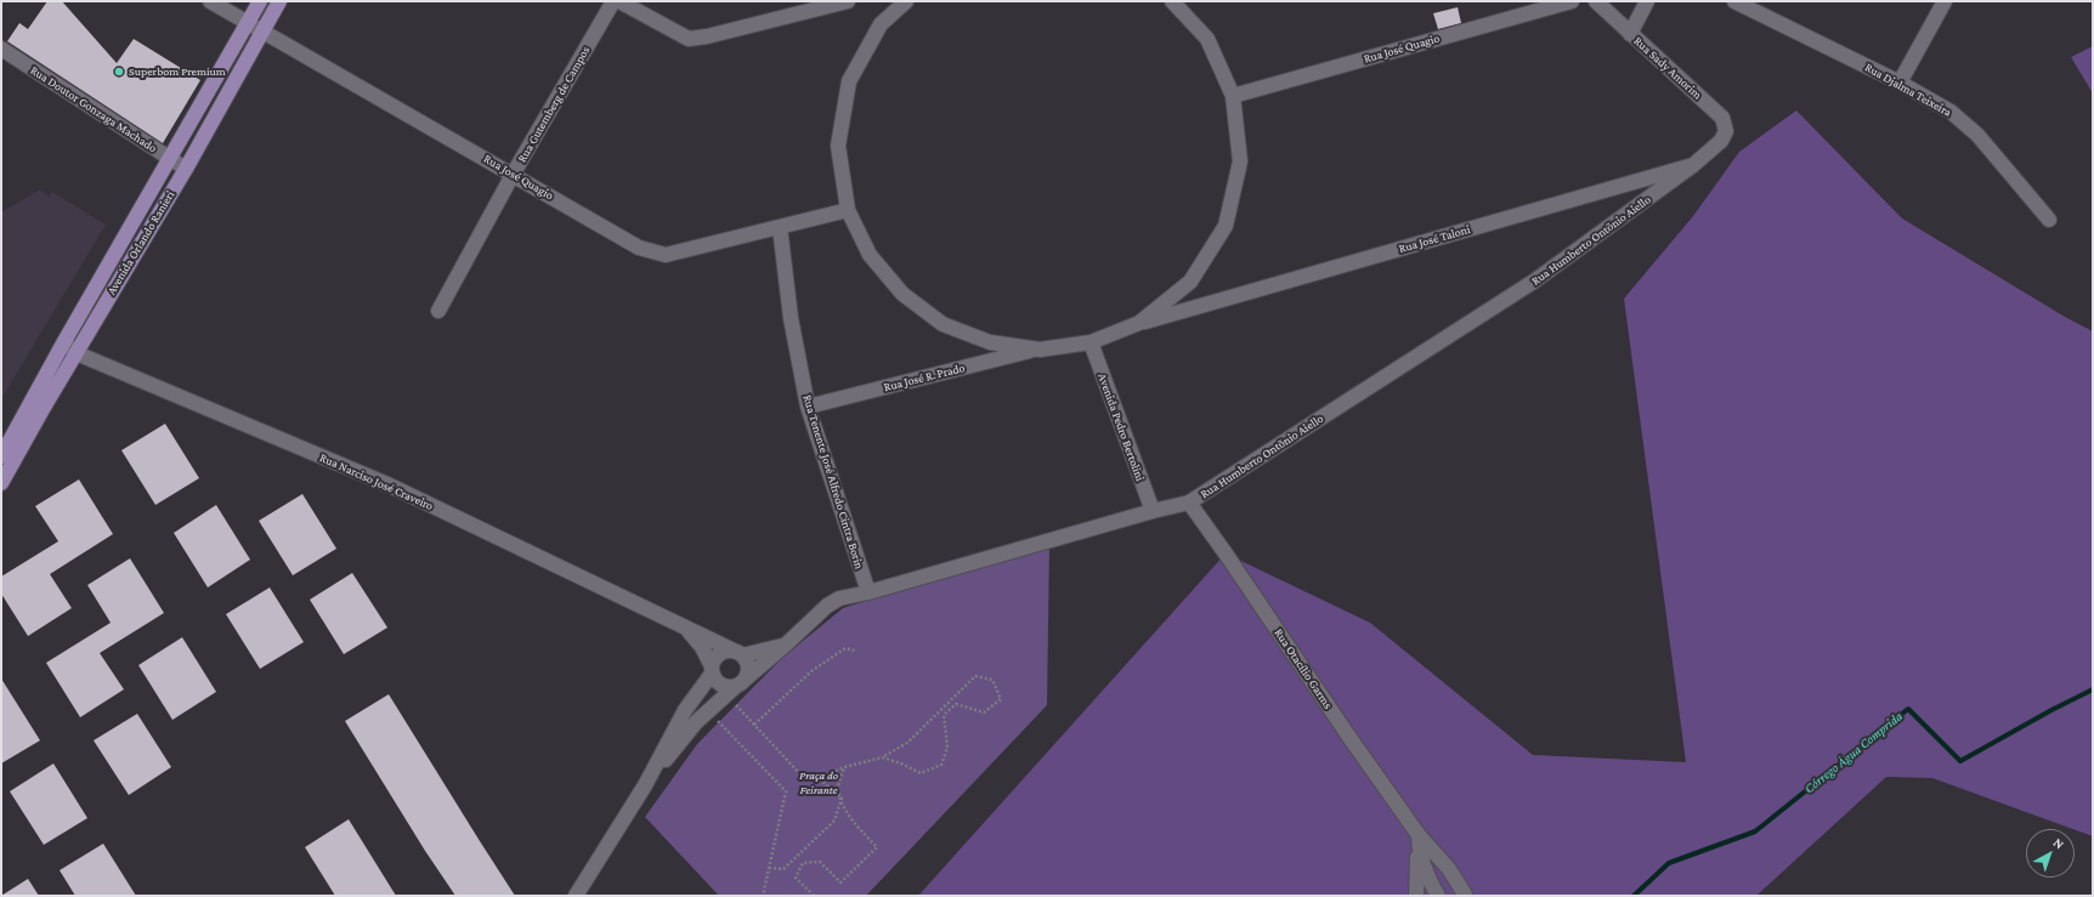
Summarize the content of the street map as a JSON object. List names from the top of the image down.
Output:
{
  "streets": {
    "main road": ["Avenida Orlando Ranieri"],
    "street": [
      "Rua José Quagio",
      "Rua Sady Amorim",
      "Rua Djalma Teixeira",
      "Rua Gutemberg de Campos",
      "Rua Doutor Gonzaga Machado",
      "Rua José Taloni",
      "Rua Humberto Ontõnio Aiello",
      "Rua José R. Prado",
      "Avenida Pedro Bertolini",
      "Rua Narciso José Craveiro",
      "Rua Tenente José Alfredo Cintra Borin",
      "Rua Otacílio Garms"
    ]
  },
  "crossings": [
    ["Rua José Quagio", "Rua Gutemberg de Campos"],
    ["Rua José Quagio", "Avenida Orlando Ranieri"],
    ["Rua José Quagio", "Rua Tenente José Alfredo Cintra Borin"],
    ["Rua Sady Amorim", "Rua José Taloni"],
    ["Rua Doutor Gonzaga Machado", "Avenida Orlando Ranieri"],
    ["Rua José Taloni", "Rua Humberto Ontõnio Aiello"],
    ["Rua Humberto Ontõnio Aiello", "Avenida Pedro Bertolini"],
    ["Rua Humberto Ontõnio Aiello", "Rua Tenente José Alfredo Cintra Borin"],
    ["Rua Humberto Ontõnio Aiello", "Rua Otacílio Garms"],
    ["Avenida Orlando Ranieri", "Rua Narciso José Craveiro"],
    ["Rua José R. Prado", "Rua Tenente José Alfredo Cintra Borin"]
  ],
  "water": ["Córrego Água Comprida"],
  "parks": ["Praça do Feirante"],
  "places": ["Superbom Premium"],
  "north": "top right"
}
